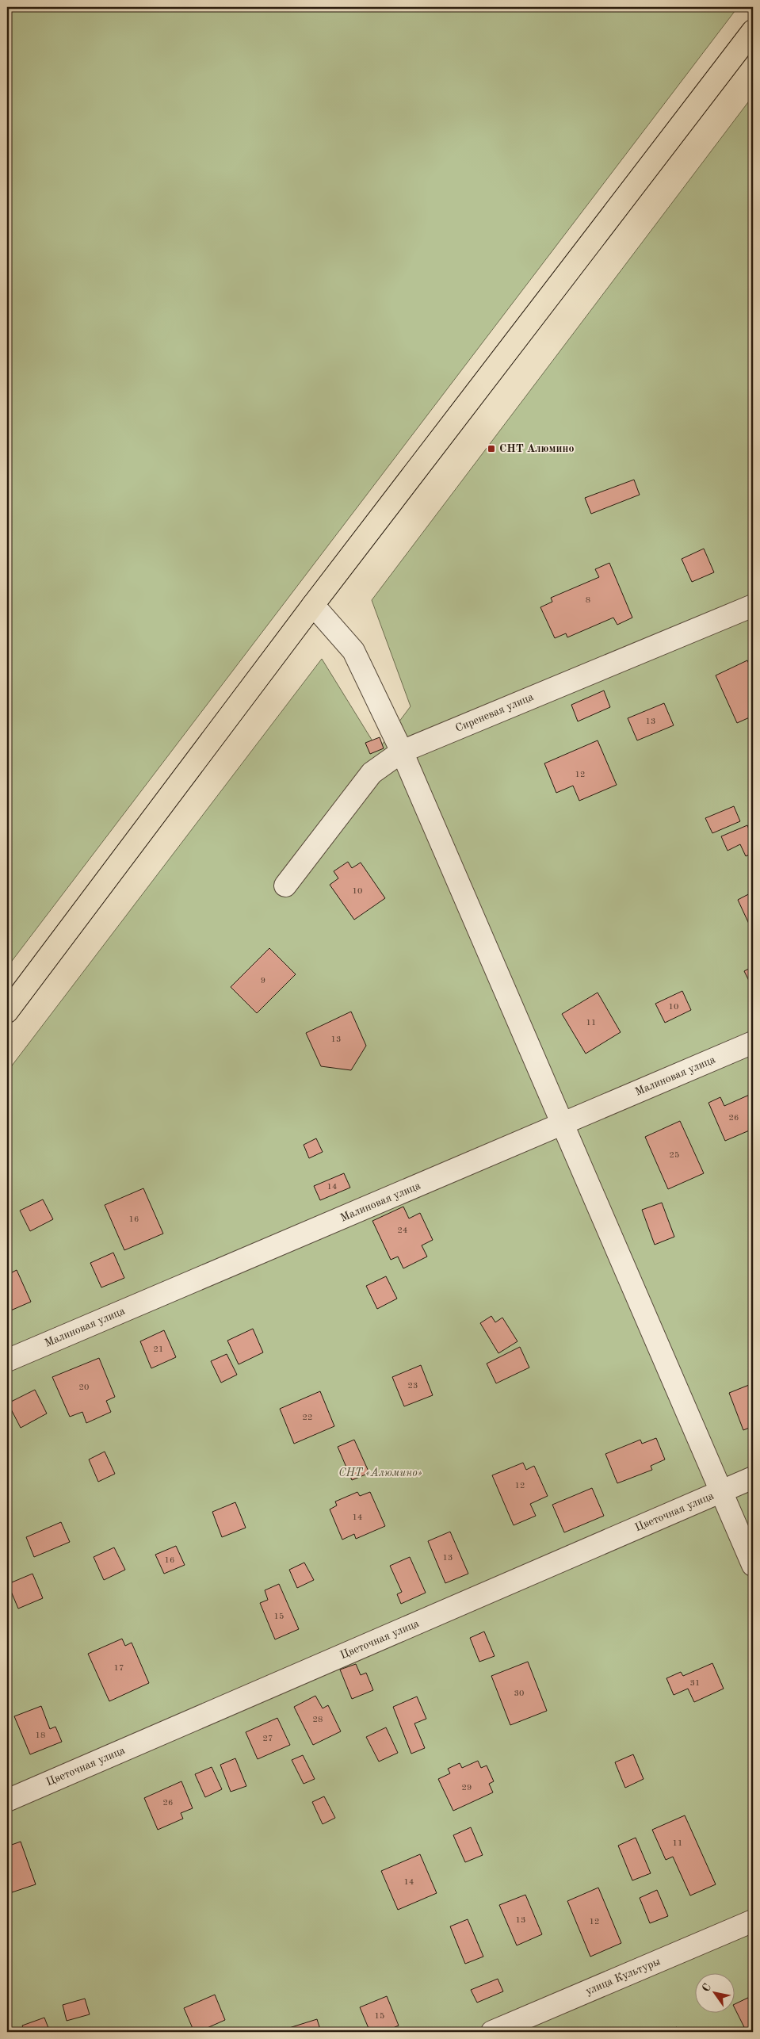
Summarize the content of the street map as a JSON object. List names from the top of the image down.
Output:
{
  "streets": {
    "street": [
      "Сиреневая улица",
      "Малиновая улица",
      "Цветочная улица",
      "улица Культуры"
    ]
  },
  "parks": ["СНТ «Алюмино»"],
  "places": {
    "transit": ["СНТ Алюмино"]
  },
  "house_numbers": [
    "8",
    "13",
    "12",
    "10",
    "9",
    "10",
    "11",
    "13",
    "26",
    "25",
    "14",
    "16",
    "24",
    "21",
    "23",
    "20",
    "22",
    "12",
    "14",
    "13",
    "16",
    "15",
    "17",
    "31",
    "30",
    "28",
    "18",
    "27",
    "29",
    "26",
    "11",
    "14",
    "13",
    "12",
    "15"
  ],
  "north": "top left"
}
